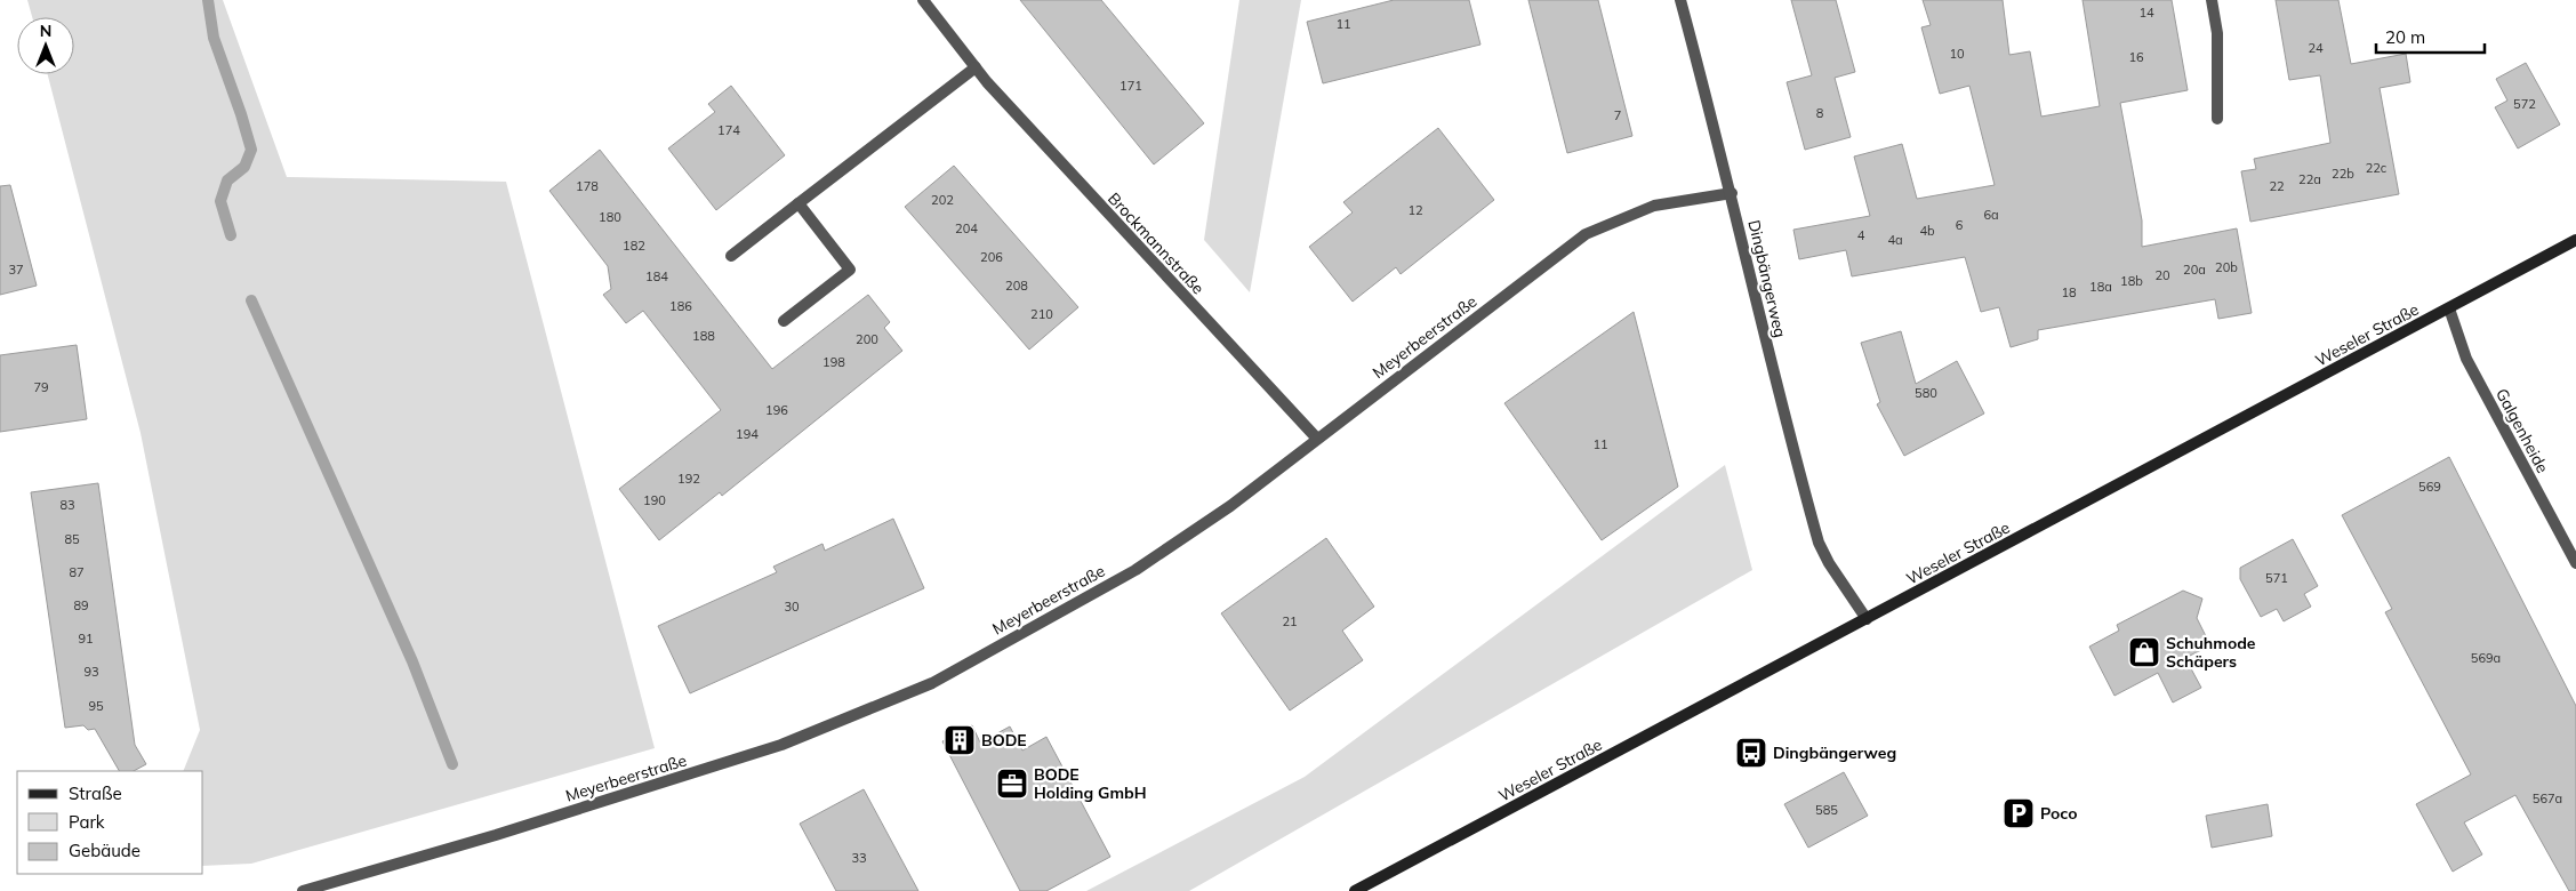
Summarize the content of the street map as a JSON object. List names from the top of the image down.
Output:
{
  "streets": {
    "main road": ["Weseler Straße"],
    "street": [
      "Brockmannstraße",
      "Dingbängerweg",
      "Meyerbeerstraße",
      "Galgenheide"
    ]
  },
  "crossings": [
    ["Brockmannstraße", "Meyerbeerstraße"],
    ["Dingbängerweg", "Weseler Straße"],
    ["Dingbängerweg", "Meyerbeerstraße"],
    ["Weseler Straße", "Galgenheide"]
  ],
  "places": {
    "shop": ["Schuhmode Schäpers"],
    "building": ["BODE"],
    "bus stop": ["Dingbängerweg"],
    "office": ["BODE Holding GmbH"],
    "parking": ["Poco"]
  },
  "house_numbers": [
    "14",
    "11",
    "24",
    "10",
    "16",
    "171",
    "572",
    "8",
    "7",
    "174",
    "22c",
    "22b",
    "22a",
    "178",
    "22",
    "202",
    "12",
    "6a",
    "180",
    "6",
    "204",
    "4b",
    "4",
    "4a",
    "182",
    "206",
    "20b",
    "37",
    "20a",
    "20",
    "184",
    "18b",
    "208",
    "18a",
    "18",
    "186",
    "210",
    "188",
    "200",
    "198",
    "79",
    "580",
    "196",
    "194",
    "11",
    "192",
    "569",
    "190",
    "83",
    "85",
    "87",
    "571",
    "89",
    "30",
    "21",
    "91",
    "569a",
    "93",
    "95",
    "567a",
    "585",
    "33"
  ],
  "legend": ["Straße", "Park", "Gebäude"],
  "scale_bar": "20 m",
  "north": "top"
}
